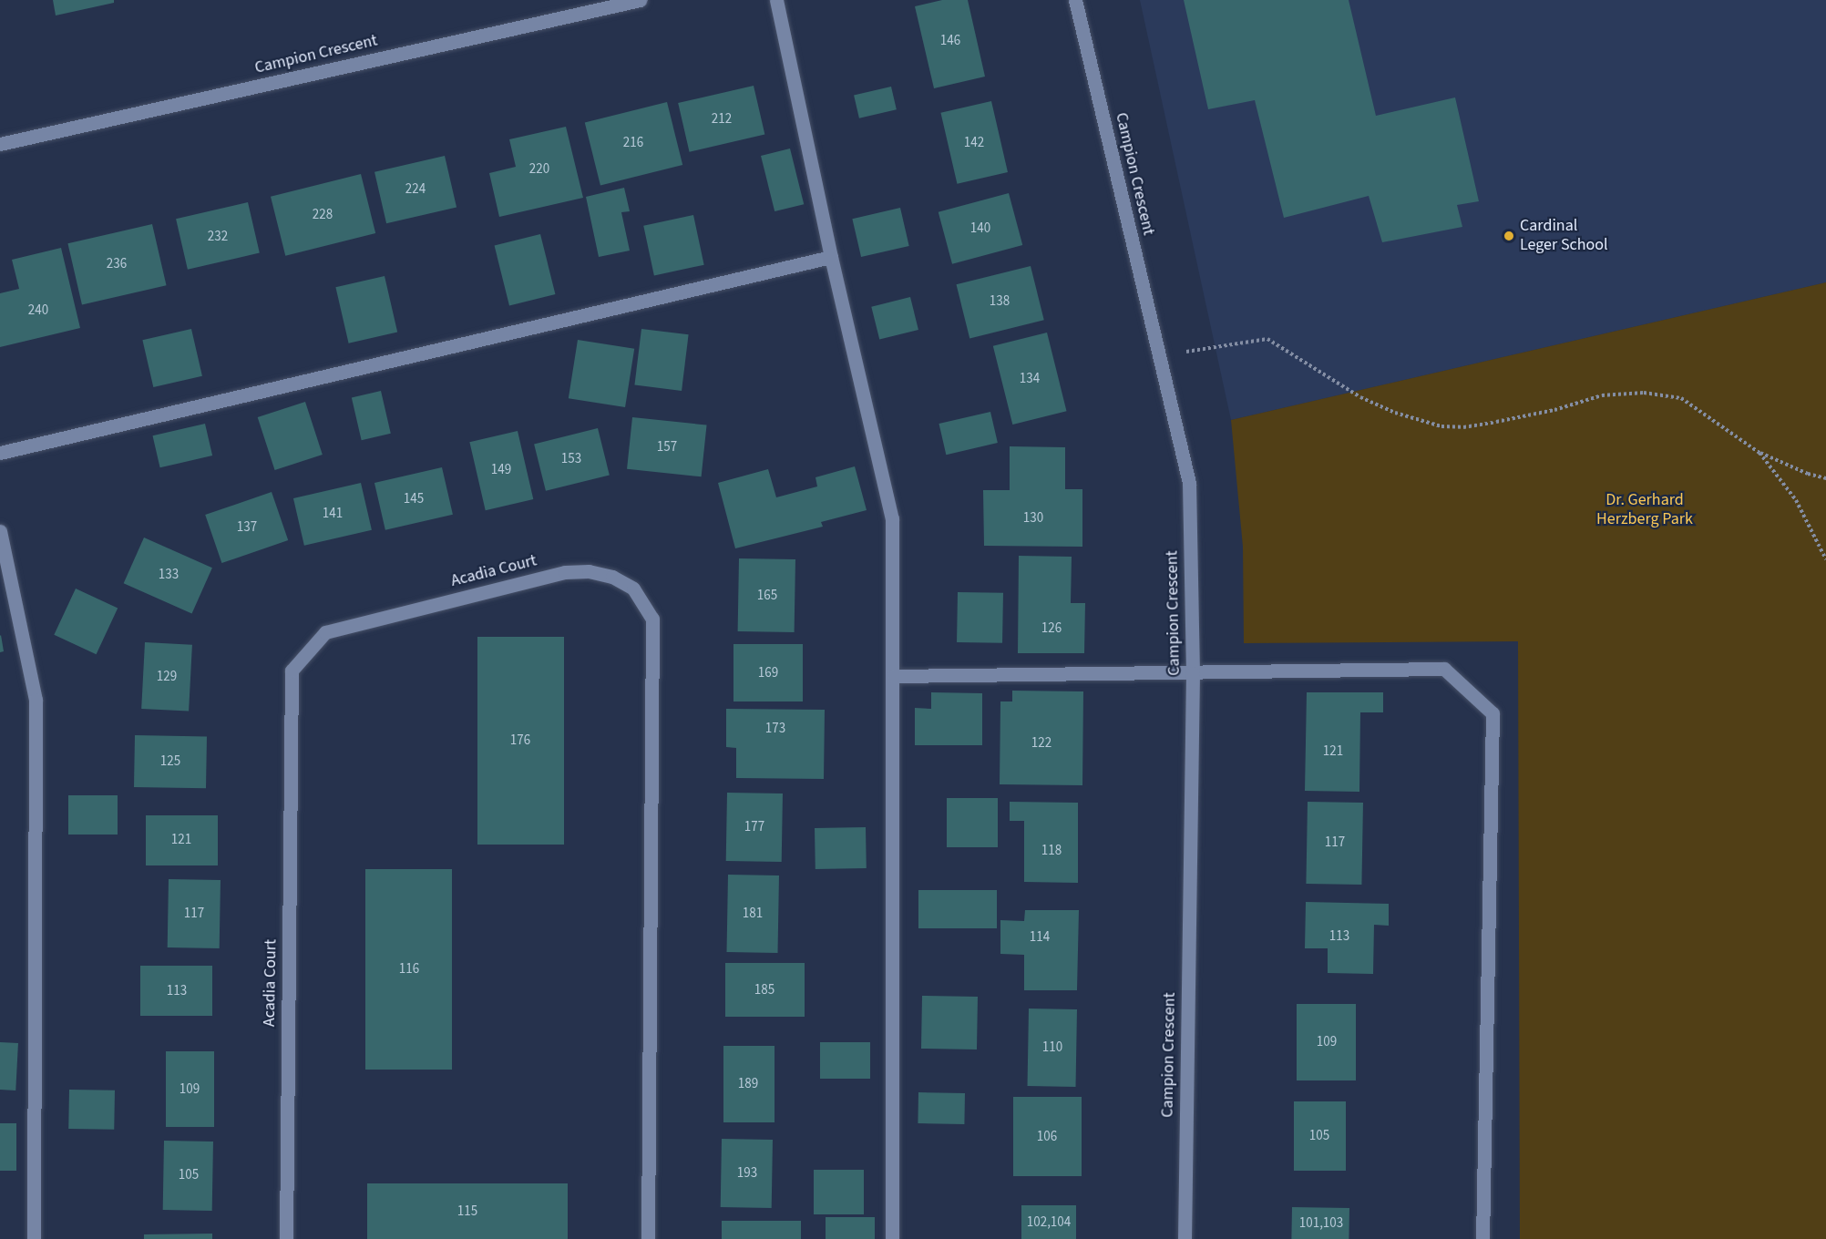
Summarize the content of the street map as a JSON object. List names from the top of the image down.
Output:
{
  "streets": {
    "street": ["Campion Crescent", "Acadia Court"]
  },
  "parks": ["Dr. Gerhard Herzberg Park"],
  "places": ["Cardinal Leger School"],
  "house_numbers": [
    "146",
    "212",
    "216",
    "142",
    "220",
    "224",
    "228",
    "140",
    "232",
    "236",
    "138",
    "240",
    "134",
    "157",
    "153",
    "149",
    "145",
    "141",
    "130",
    "137",
    "133",
    "165",
    "126",
    "169",
    "129",
    "173",
    "176",
    "122",
    "121",
    "125",
    "177",
    "121",
    "117",
    "118",
    "117",
    "181",
    "113",
    "114",
    "116",
    "185",
    "113",
    "109",
    "110",
    "189",
    "109",
    "105",
    "106",
    "193",
    "105",
    "115",
    "102,104",
    "101,103"
  ]
}
